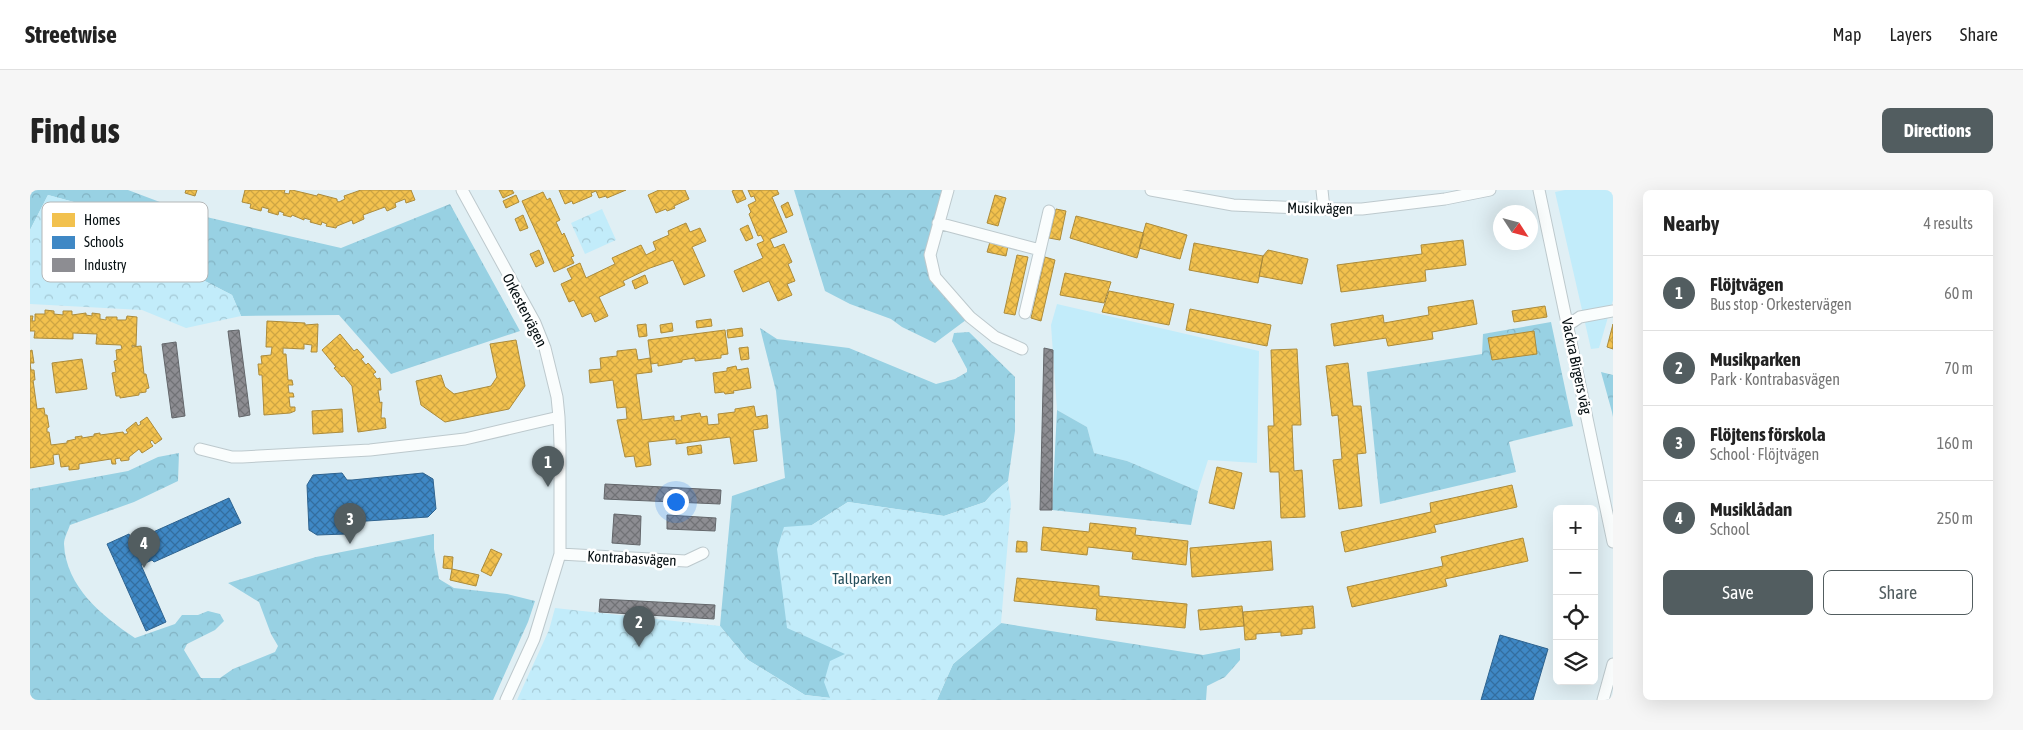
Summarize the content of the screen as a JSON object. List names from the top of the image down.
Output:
{
  "streets": {
    "street": [
      "Musikvägen",
      "Orkestervägen",
      "Vackra Birgers väg",
      "Kontrabasvägen"
    ]
  },
  "crossings": [
    ["Orkestervägen", "Kontrabasvägen"]
  ],
  "parks": ["Tallparken"],
  "legend": ["Homes", "Schools", "Industry"],
  "north": "bottom right",
  "page": {
    "header": "Streetwise",
    "nav": ["Map", "Layers", "Share"],
    "buttons": [
      "Directions",
      ["Save", "Share"]
    ],
    "title": "Find us",
    "heading": ["Nearby", "4 results"],
    "list": [
      {
        "mark": "1",
        "name": "Flöjtvägen",
        "note": "Bus stop · Orkestervägen",
        "value": "60 m"
      },
      {
        "mark": "2",
        "name": "Musikparken",
        "note": "Park · Kontrabasvägen",
        "value": "70 m"
      },
      {
        "mark": "3",
        "name": "Flöjtens förskola",
        "note": "School · Flöjtvägen",
        "value": "160 m"
      },
      {
        "mark": "4",
        "name": "Musiklådan",
        "note": "School",
        "value": "250 m"
      }
    ],
    "pins": [
      "1",
      "3",
      "4",
      "2"
    ],
    "map_buttons": ["+", "−"]
  }
}
